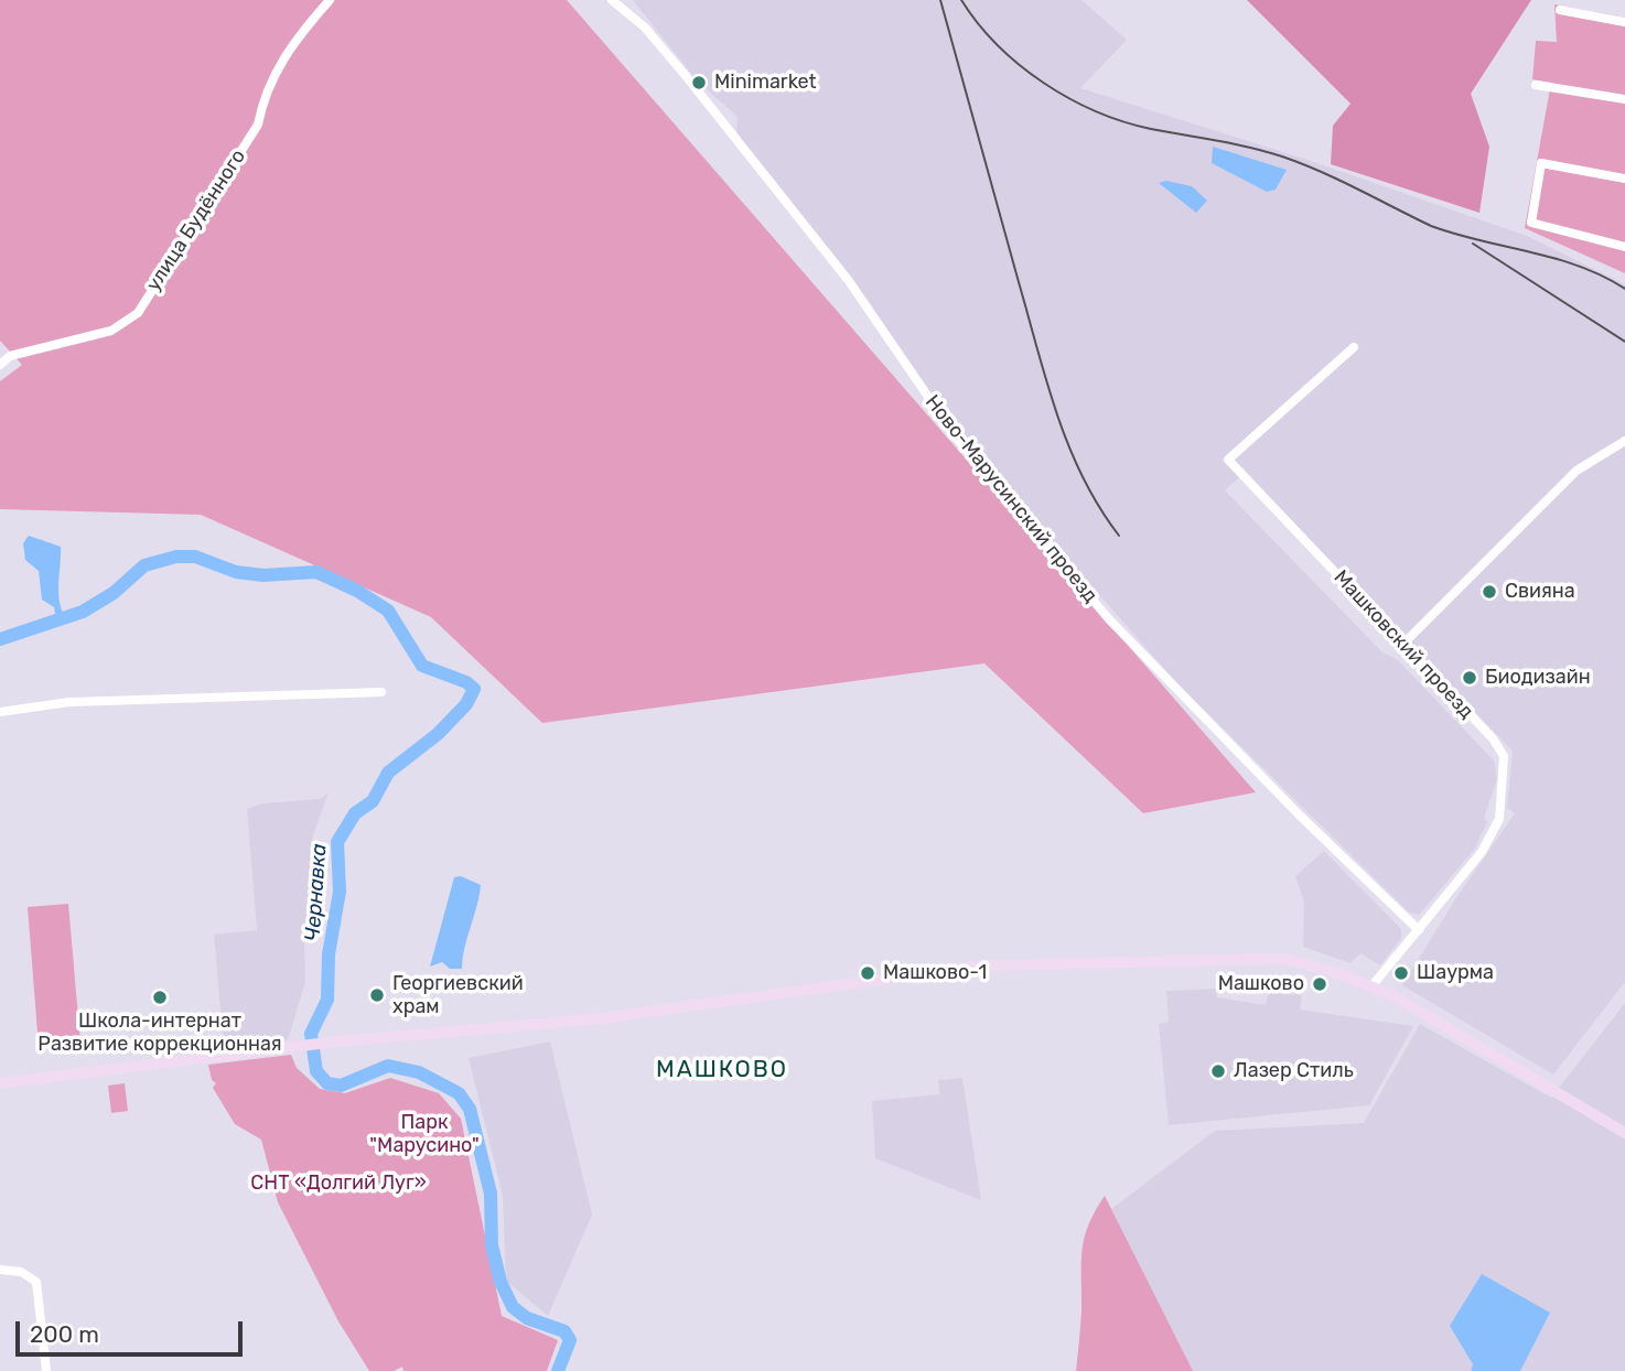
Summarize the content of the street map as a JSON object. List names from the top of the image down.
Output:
{
  "streets": {
    "street": ["улица Будённого", "Ново-Марусинский проезд", "Машковский проезд"]
  },
  "crossings": [
    ["Ново-Марусинский проезд", "Машковский проезд"]
  ],
  "districts": ["МАШКОВО"],
  "water": ["Чернавка"],
  "parks": ["Парк \"Марусино\"", "СНТ «Долгий Луг»"],
  "places": [
    "Minimarket",
    "Свияна",
    "Биодизайн",
    "Машково-1",
    "Шаурма",
    "Машково",
    "Георгиевский храм",
    "Школа-интернат Развитие коррекционная",
    "Лазер Стиль"
  ],
  "scale_bar": "200 m"
}
